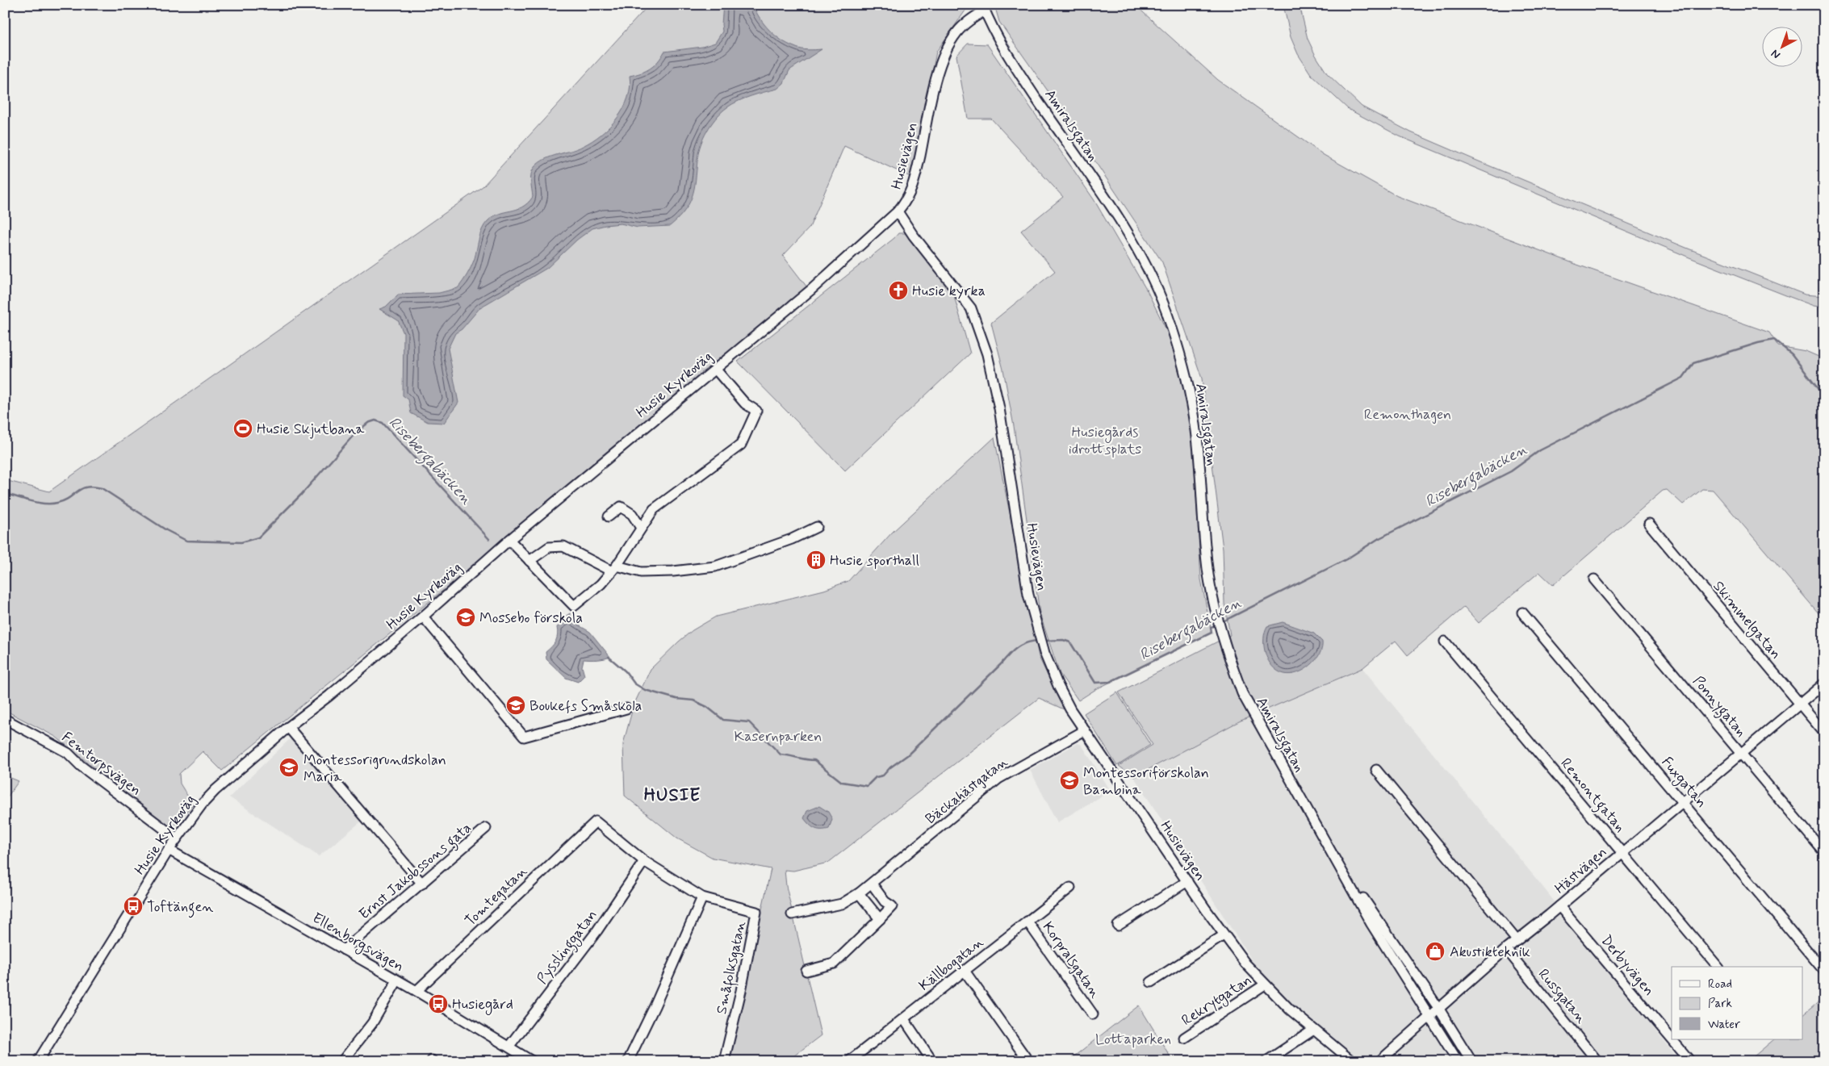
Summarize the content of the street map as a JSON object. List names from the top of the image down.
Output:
{
  "streets": {
    "street": [
      "Amiralsgatan",
      "Husievägen",
      "Husie Kyrkoväg",
      "Skimmelgatan",
      "Ponnygatan",
      "Femtorpsvägen",
      "Fuxgatan",
      "Bäckahästgatan",
      "Remontgatan",
      "Hästvägen",
      "Ernst Jakobssons gata",
      "Tomtegatan",
      "Ellenborgsvägen",
      "Pysslinggatan",
      "Korpralsgatan",
      "Källbogatan",
      "Derbyvägen",
      "Småfolksgatan",
      "Russgatan",
      "Rekrytgatan"
    ]
  },
  "crossings": [
    ["Amiralsgatan", "Husievägen"],
    ["Amiralsgatan", "Hästvägen"],
    ["Husievägen", "Husie Kyrkoväg"],
    ["Husievägen", "Bäckahästgatan"],
    ["Husievägen", "Rekrytgatan"],
    ["Husie Kyrkoväg", "Femtorpsvägen"],
    ["Husie Kyrkoväg", "Ellenborgsvägen"],
    ["Skimmelgatan", "Hästvägen"],
    ["Ponnygatan", "Hästvägen"],
    ["Fuxgatan", "Hästvägen"],
    ["Remontgatan", "Hästvägen"],
    ["Hästvägen", "Derbyvägen"],
    ["Hästvägen", "Russgatan"],
    ["Ernst Jakobssons gata", "Ellenborgsvägen"],
    ["Tomtegatan", "Ellenborgsvägen"],
    ["Tomtegatan", "Småfolksgatan"],
    ["Ellenborgsvägen", "Pysslinggatan"],
    ["Pysslinggatan", "Småfolksgatan"],
    ["Korpralsgatan", "Källbogatan"]
  ],
  "districts": ["HUSIE"],
  "water": ["Risebergabäcken"],
  "parks": [
    "Remonthagen",
    "Husiegårds idrottsplats",
    "Kasernparken",
    "Lottaparken"
  ],
  "places": {
    "church": ["Husie kyrka"],
    "sports": ["Husie Skjutbana"],
    "building": ["Husie sporthall"],
    "school or university": [
      "Mossebo förskola",
      "Boukefs Småskola",
      "Montessorigrundskolan Maria",
      "Montessoriförskolan Bambina"
    ],
    "bus stop": ["Toftängen", "Husiegård"],
    "shop": ["Akustikteknik"]
  },
  "legend": ["Road", "Park", "Water"],
  "north": "bottom left"
}
